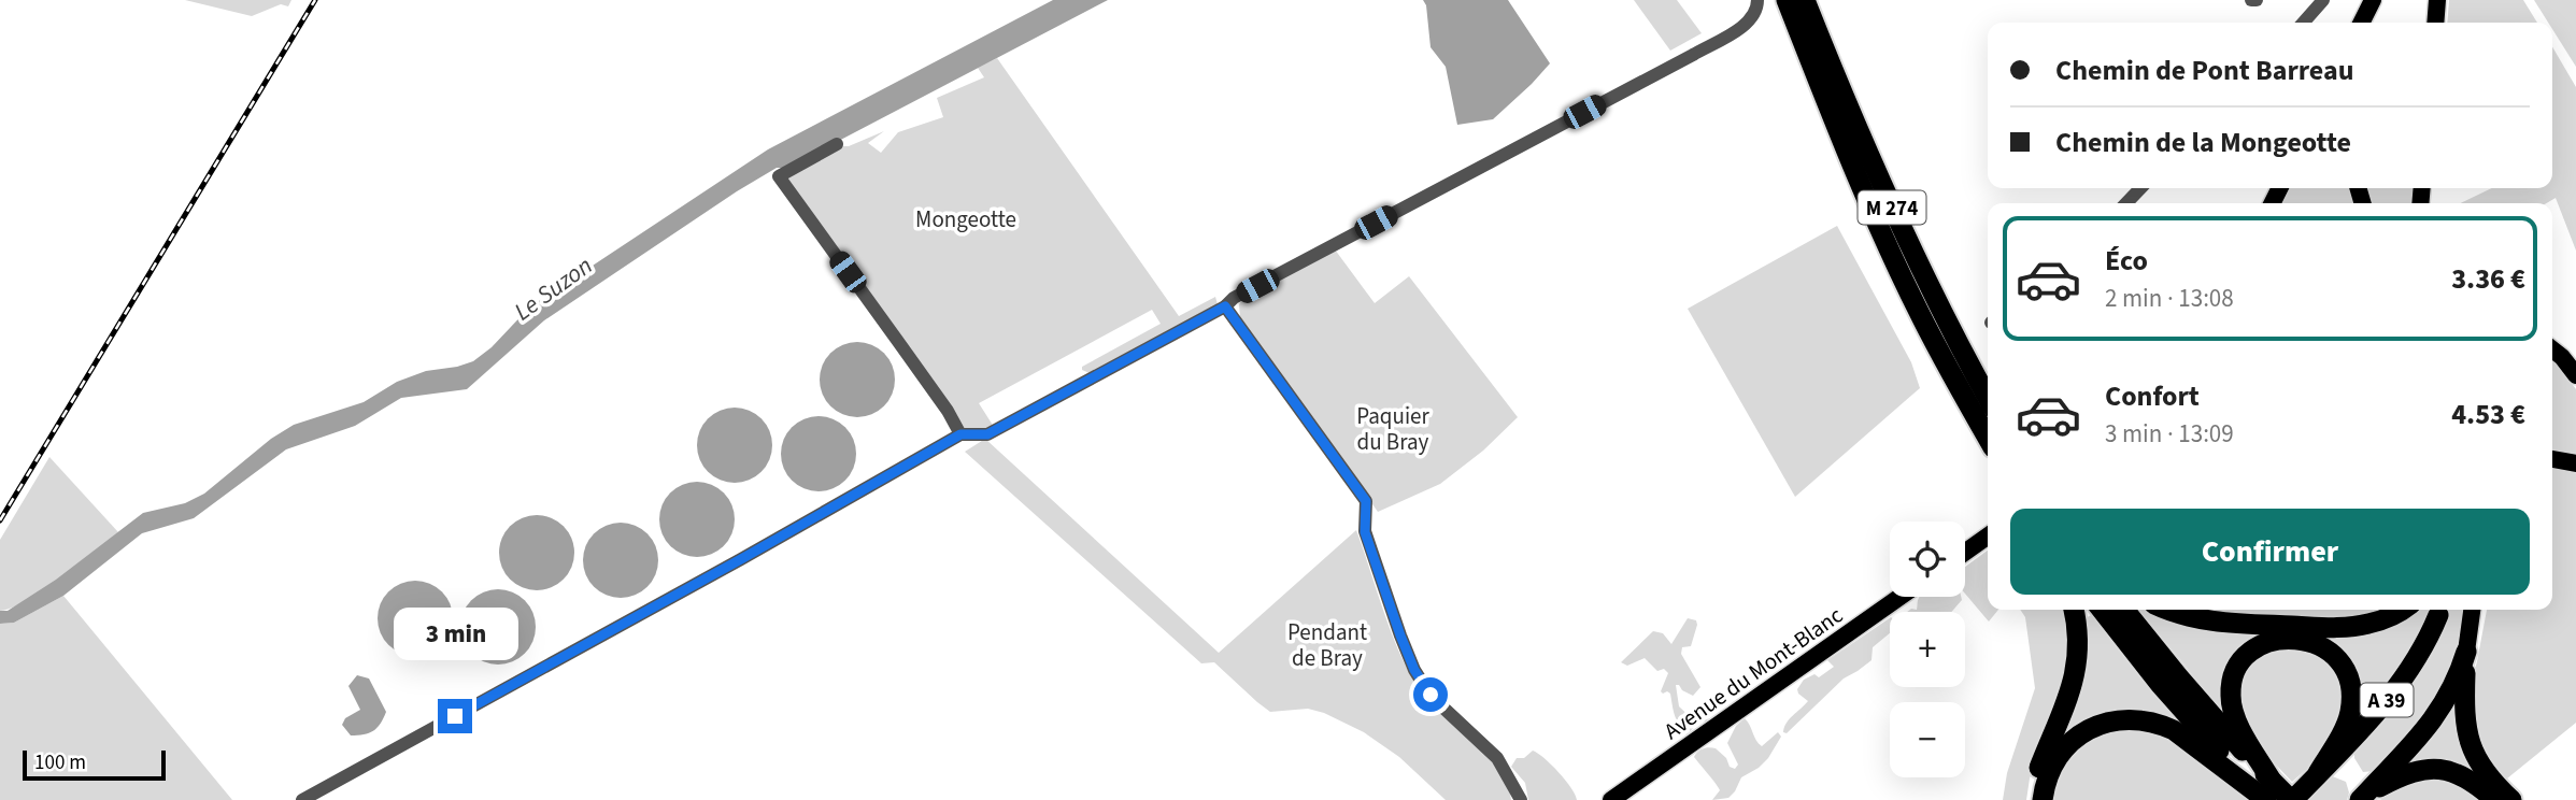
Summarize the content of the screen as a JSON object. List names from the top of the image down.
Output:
{
  "streets": {
    "highway": ["M 274", "A 39"],
    "main road": ["Avenue du Mont-Blanc"]
  },
  "water": ["Le Suzon"],
  "parks": ["Mongeotte", "Paquier du Bray", "Pendant de Bray"],
  "scale_bar": "100 m",
  "page": {
    "banner": ["Chemin de Pont Barreau", "Chemin de la Mongeotte"],
    "list": [
      {
        "name": "Éco",
        "note": "2 min · 13:08",
        "value": "3.36 €"
      },
      {
        "name": "Confort",
        "note": "3 min · 13:09",
        "value": "4.53 €"
      }
    ],
    "buttons": "Confirmer",
    "map_buttons": ["+", "−"],
    "bubble": "3 min",
    "scale": "100 m"
  }
}
